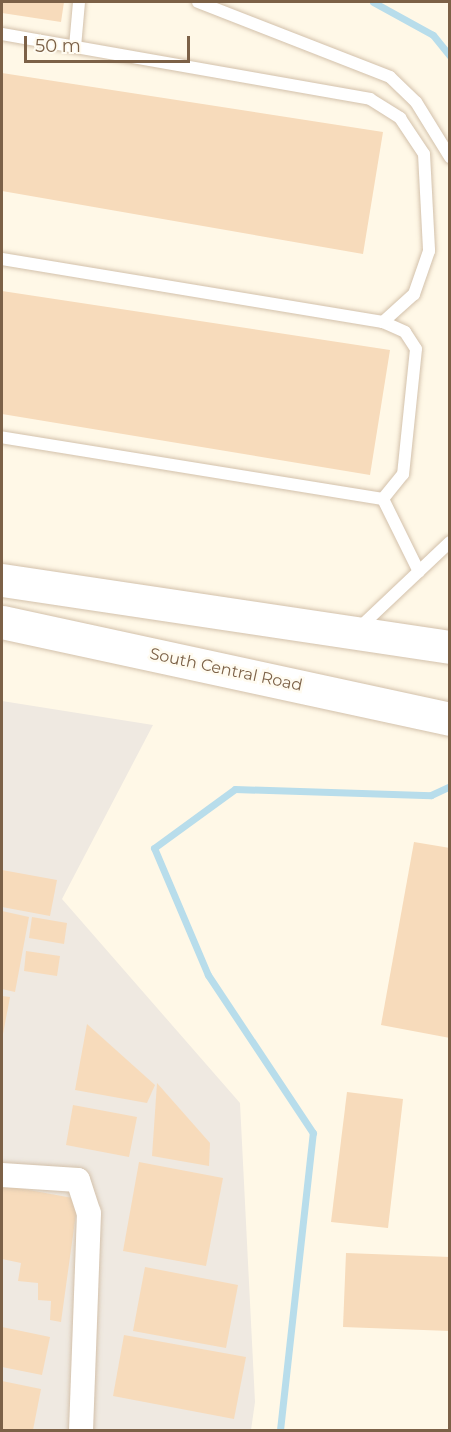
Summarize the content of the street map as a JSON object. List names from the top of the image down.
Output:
{
  "streets": {
    "main road": ["South Central Road"]
  },
  "scale_bar": "50 m"
}
